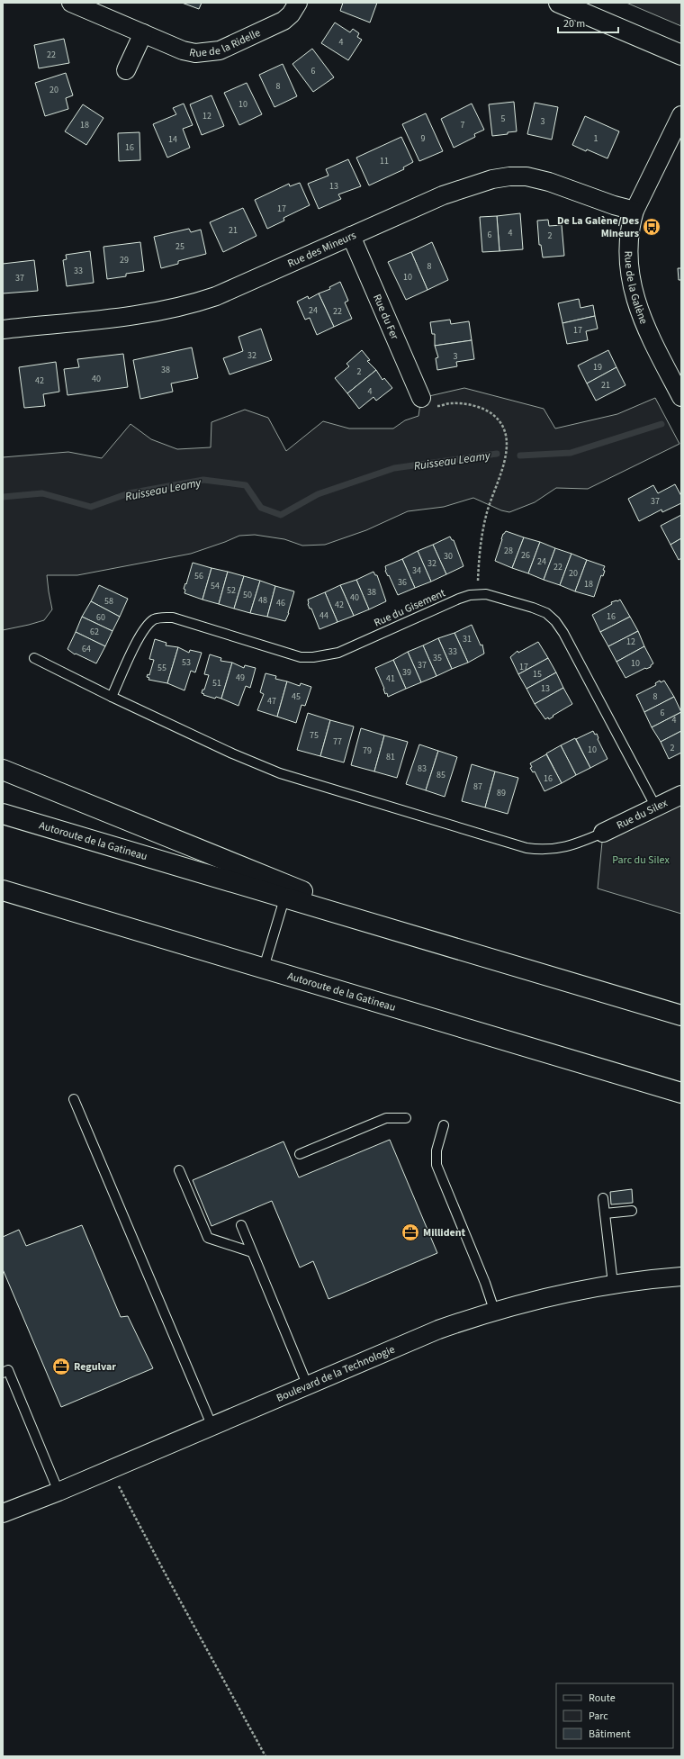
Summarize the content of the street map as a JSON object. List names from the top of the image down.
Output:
{
  "streets": {
    "main road": ["Autoroute de la Gatineau"],
    "street": [
      "Rue de la Ridelle",
      "Rue des Mineurs",
      "Rue de la Galène",
      "Rue du Fer",
      "Rue du Silex",
      "Boulevard de la Technologie"
    ],
    "lane": ["Rue du Gisement"]
  },
  "crossings": [
    ["Rue des Mineurs", "Rue de la Galène"],
    ["Rue des Mineurs", "Rue du Fer"],
    ["Rue du Gisement", "Rue du Silex"]
  ],
  "water": ["Ruisseau Leamy"],
  "parks": ["Parc du Silex"],
  "places": {
    "bus stop": ["De La Galène/Des Mineurs"],
    "office": ["Millident", "Regulvar"]
  },
  "house_numbers": [
    "4",
    "22",
    "6",
    "8",
    "20",
    "10",
    "12",
    "5",
    "3",
    "18",
    "7",
    "9",
    "1",
    "14",
    "16",
    "11",
    "13",
    "17",
    "21",
    "4",
    "6",
    "2",
    "25",
    "29",
    "8",
    "33",
    "10",
    "37",
    "24",
    "22",
    "17",
    "32",
    "3",
    "19",
    "38",
    "2",
    "40",
    "42",
    "21",
    "4",
    "37",
    "28",
    "26",
    "30",
    "24",
    "32",
    "22",
    "34",
    "20",
    "56",
    "36",
    "18",
    "54",
    "52",
    "38",
    "50",
    "40",
    "48",
    "58",
    "46",
    "42",
    "44",
    "16",
    "60",
    "62",
    "31",
    "12",
    "64",
    "33",
    "35",
    "53",
    "10",
    "37",
    "17",
    "55",
    "39",
    "15",
    "49",
    "41",
    "51",
    "13",
    "45",
    "8",
    "47",
    "6",
    "4",
    "75",
    "77",
    "2",
    "10",
    "79",
    "81",
    "83",
    "85",
    "16",
    "87",
    "89"
  ],
  "legend": ["Route", "Parc", "Bâtiment"],
  "scale_bar": "20 m"
}
